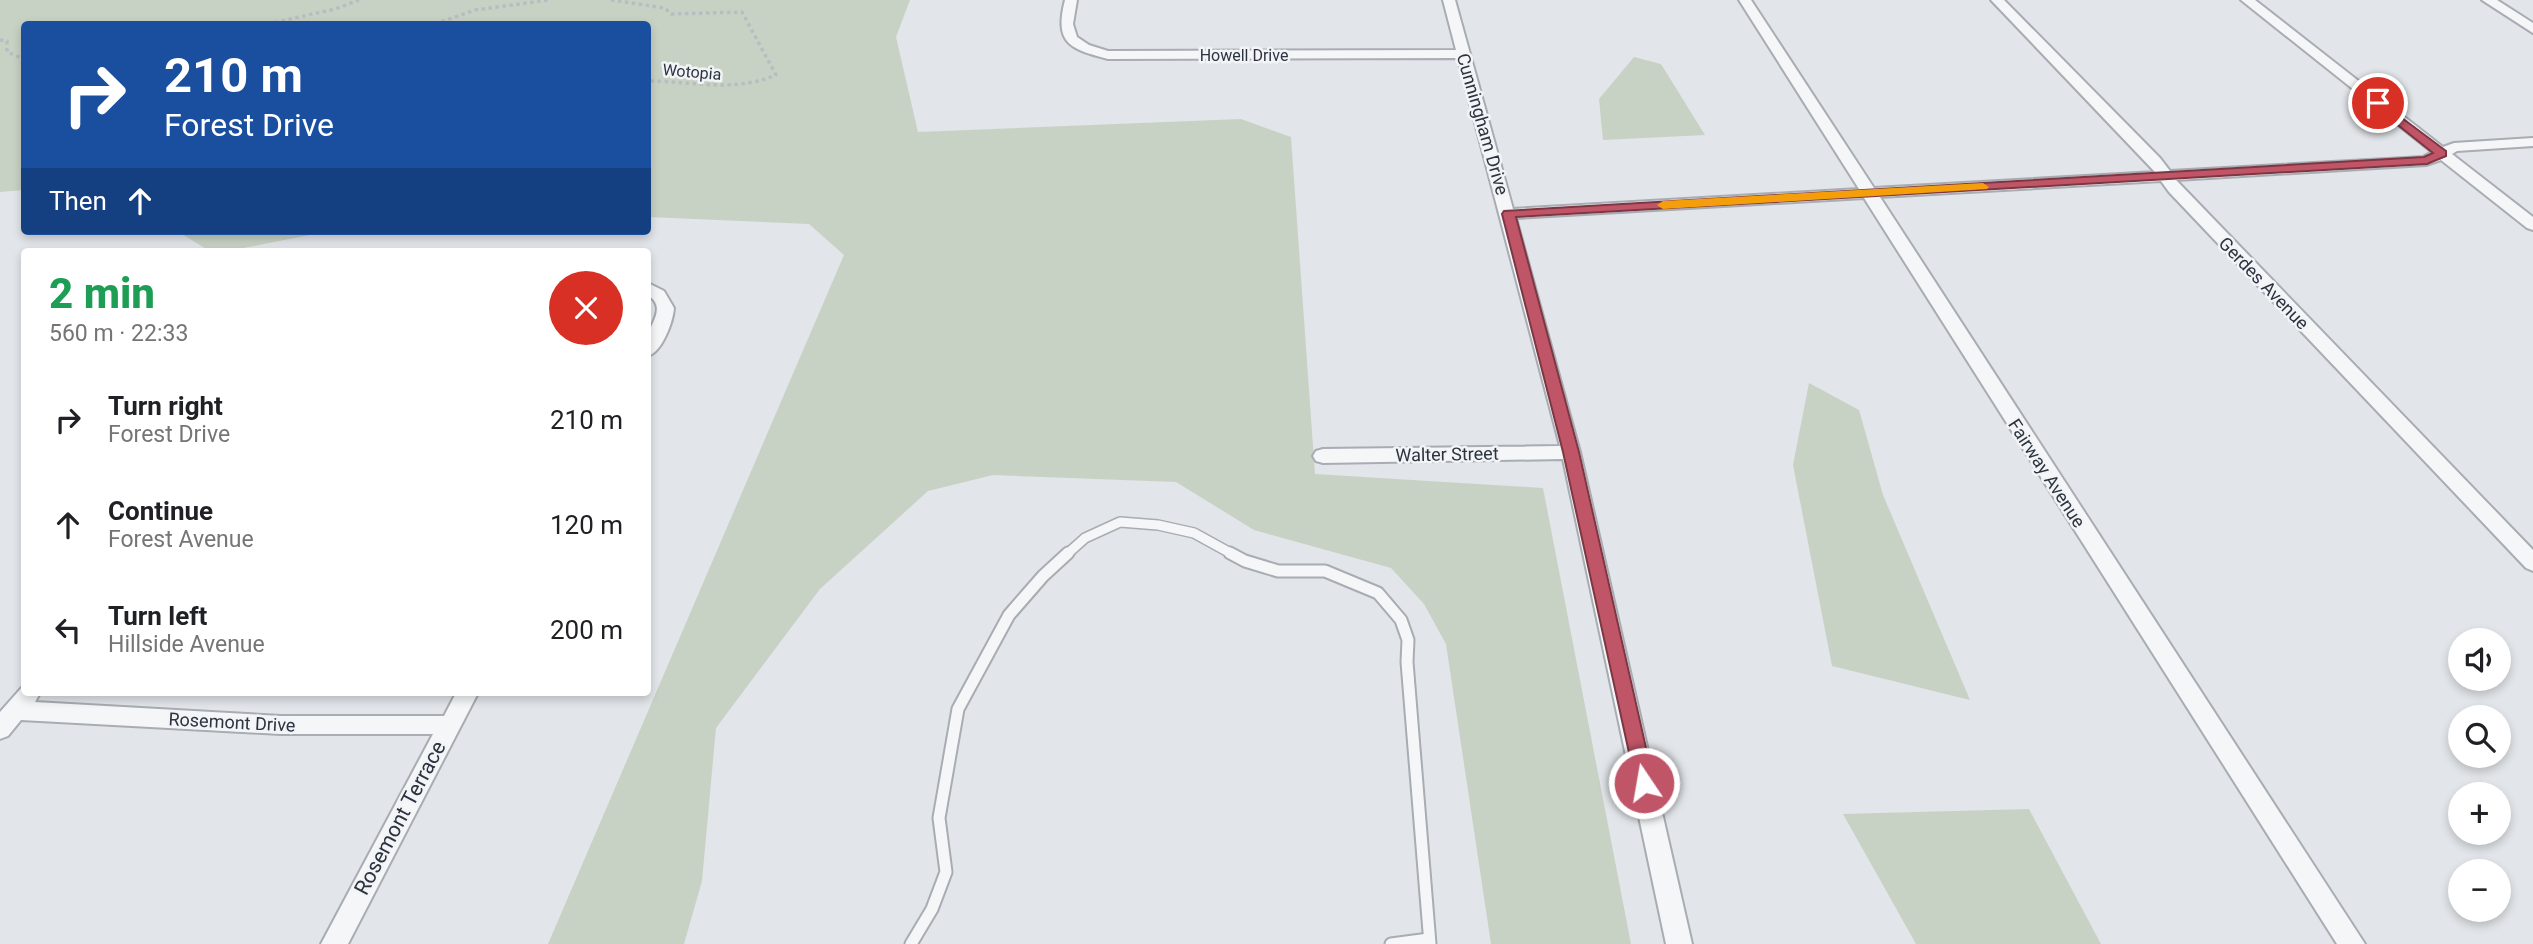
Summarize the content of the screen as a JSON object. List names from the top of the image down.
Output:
{
  "streets": {
    "street": [
      "Howell Drive",
      "Cunningham Drive",
      "Gerdes Avenue",
      "Walter Street",
      "Fairway Avenue",
      "Rosemont Drive",
      "Rosemont Terrace"
    ],
    "path": ["Wotopia"]
  },
  "crossings": [
    ["Howell Drive", "Cunningham Drive"],
    ["Cunningham Drive", "Walter Street"],
    ["Rosemont Drive", "Rosemont Terrace"]
  ],
  "page": {
    "turn": ["210 m", "Forest Drive"],
    "then": "Then",
    "heading": ["2 min", "560 m · 22:33"],
    "list": [
      {
        "name": "Turn right",
        "note": "Forest Drive",
        "value": "210 m"
      },
      {
        "name": "Continue",
        "note": "Forest Avenue",
        "value": "120 m"
      },
      {
        "name": "Turn left",
        "note": "Hillside Avenue",
        "value": "200 m"
      }
    ],
    "map_buttons": ["+", "−"]
  }
}
